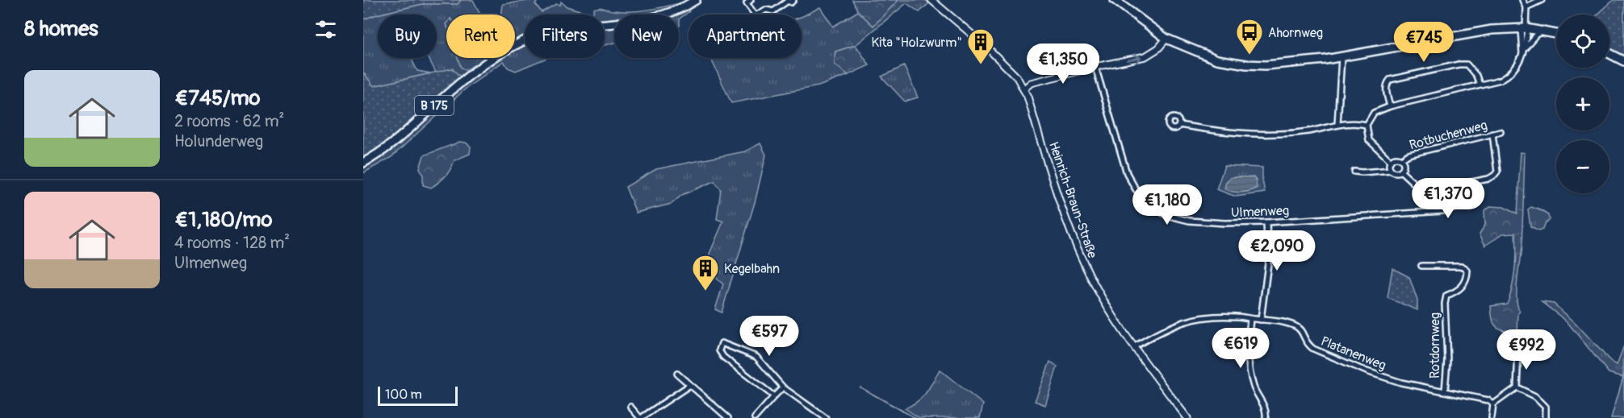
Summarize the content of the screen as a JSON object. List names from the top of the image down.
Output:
{
  "streets": {
    "main road": ["B 175"],
    "street": [
      "Rotbuchenweg",
      "Heinrich-Braun-Straße",
      "Ulmenweg",
      "Rotdornweg",
      "Platanenweg"
    ]
  },
  "crossings": [
    ["Heinrich-Braun-Straße", "Platanenweg"],
    ["Rotdornweg", "Platanenweg"]
  ],
  "places": {
    "bus stop": ["Ahornweg"],
    "building": ["Kita \"Holzwurm\"", "Kegelbahn"]
  },
  "scale_bar": "100 m",
  "page": {
    "heading": "8 homes",
    "map_buttons": ["+", "−"],
    "chip": [
      "Buy",
      "Rent",
      "Filters",
      "New",
      "Apartment"
    ],
    "price": [
      "€745",
      "€1,350",
      "€1,370",
      "€1,180",
      "€2,090",
      "€597",
      "€619",
      "€992"
    ],
    "list": [
      {
        "name": "€745/mo",
        "note": "2 rooms · 62 m² · Holunderweg"
      },
      {
        "name": "€1,180/mo",
        "note": "4 rooms · 128 m² · Ulmenweg"
      }
    ],
    "scale": "100 m"
  }
}
